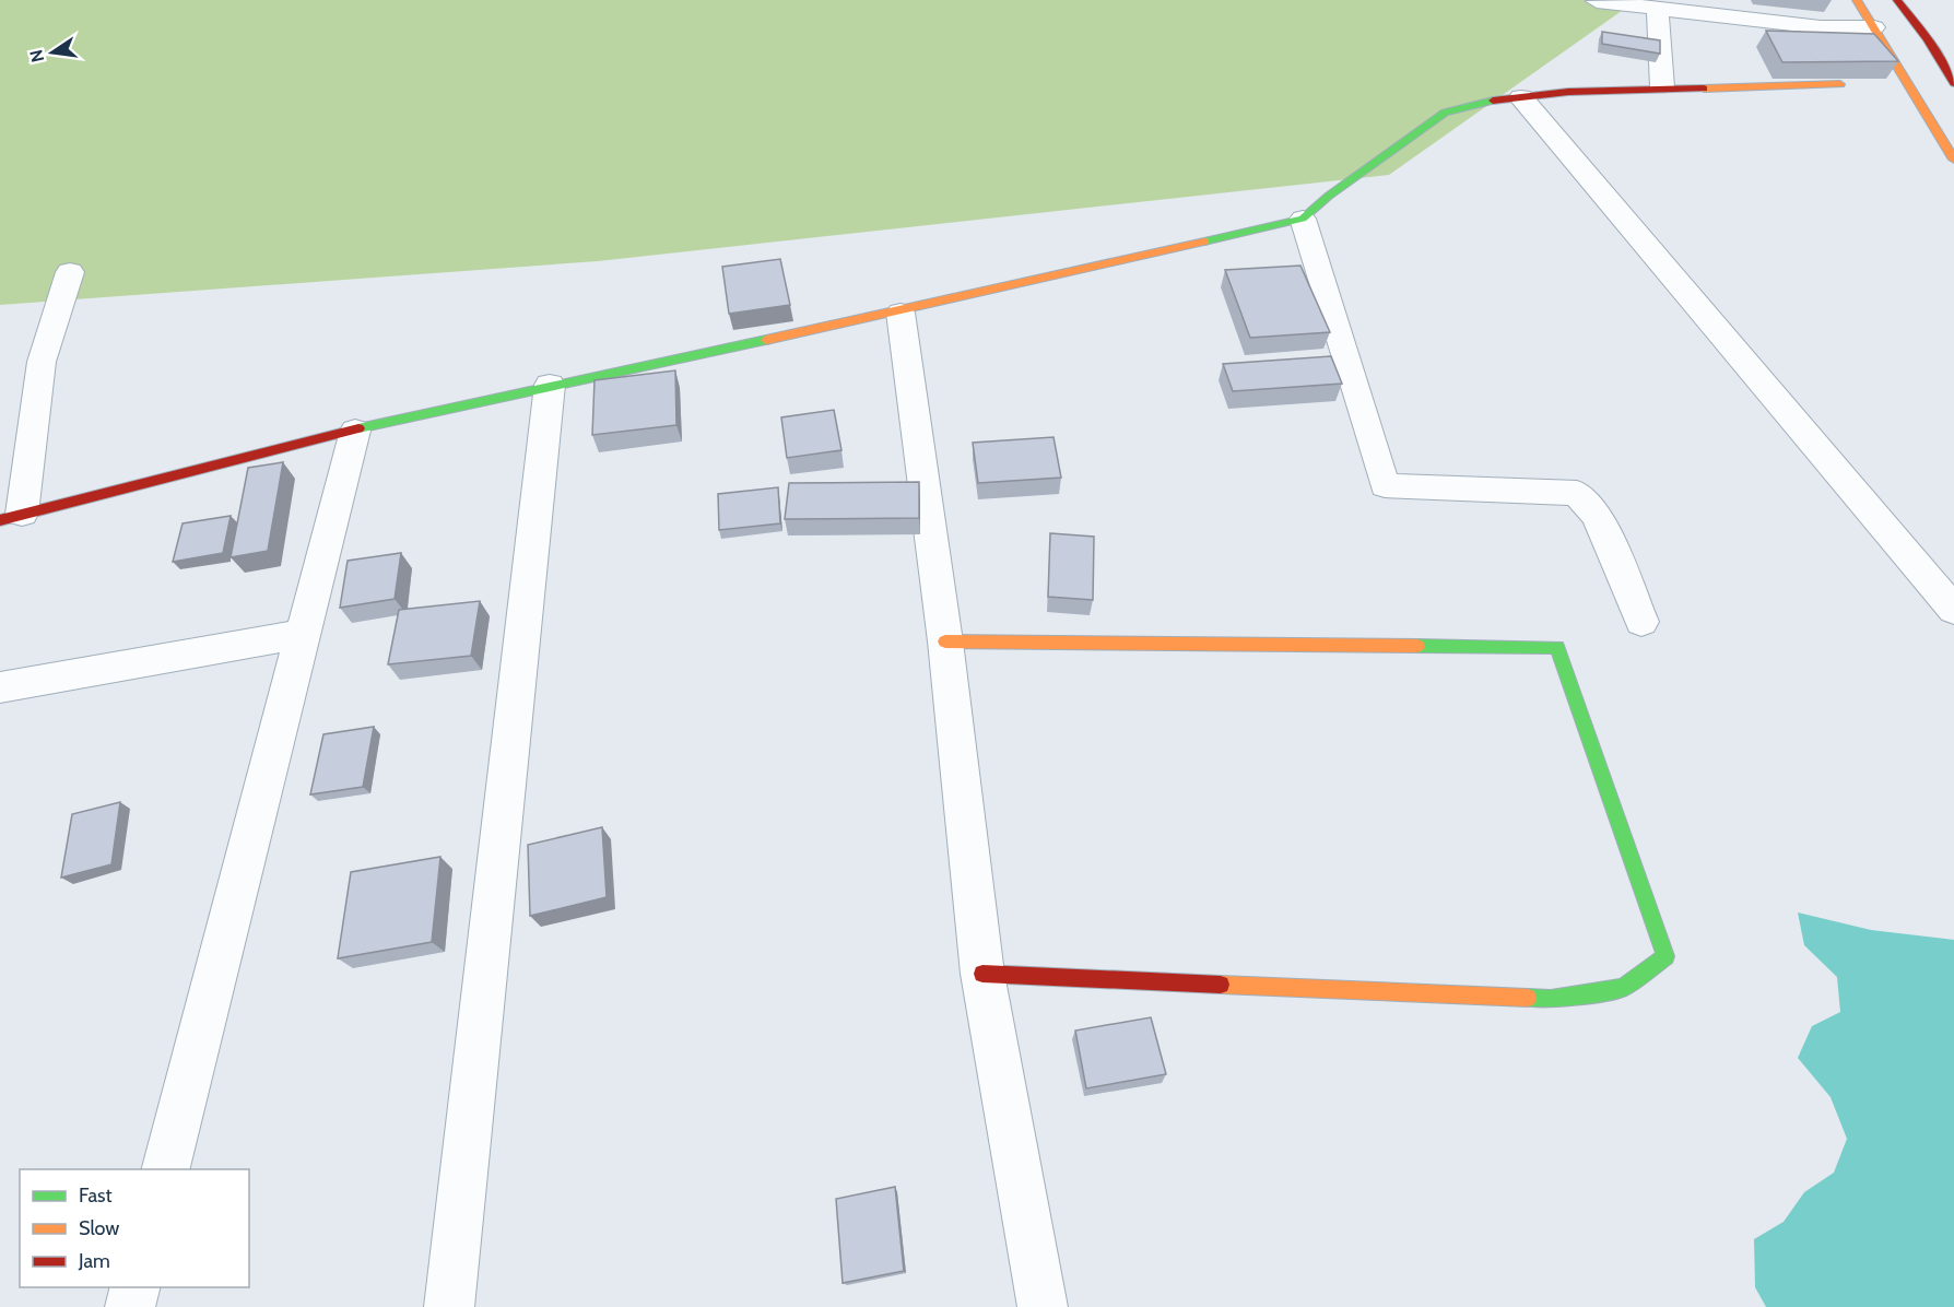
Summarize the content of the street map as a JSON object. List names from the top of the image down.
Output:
{
  "legend": ["Fast", "Slow", "Jam"],
  "north": "left"
}
